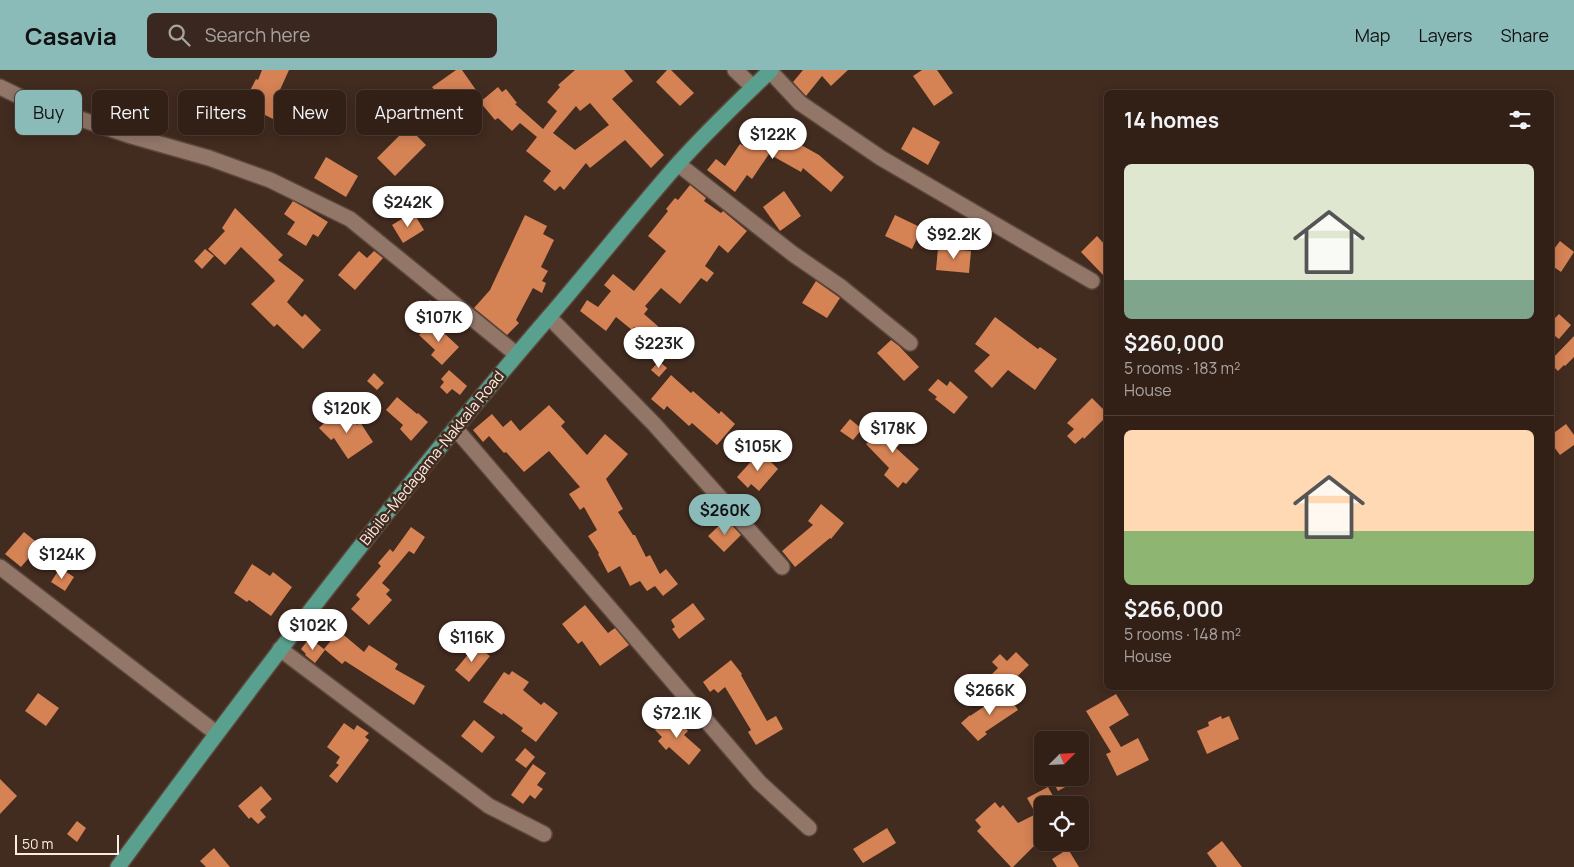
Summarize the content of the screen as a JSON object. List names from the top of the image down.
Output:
{
  "streets": {
    "main road": ["Bibile-Medagama-Nakkala Road"]
  },
  "scale_bar": "50 m",
  "north": "top right",
  "page": {
    "header": "Casavia",
    "search": "Search here",
    "nav": ["Map", "Layers", "Share"],
    "chip": [
      "Buy",
      "Rent",
      "Filters",
      "New",
      "Apartment"
    ],
    "heading": "14 homes",
    "price": [
      "$122K",
      "$242K",
      "$92.2K",
      "$107K",
      "$223K",
      "$120K",
      "$178K",
      "$105K",
      "$260K",
      "$124K",
      "$102K",
      "$116K",
      "$266K",
      "$72.1K"
    ],
    "list": [
      {
        "name": "$260,000",
        "note": "5 rooms · 183 m² · House"
      },
      {
        "name": "$266,000",
        "note": "5 rooms · 148 m² · House"
      }
    ],
    "scale": "50 m"
  }
}
